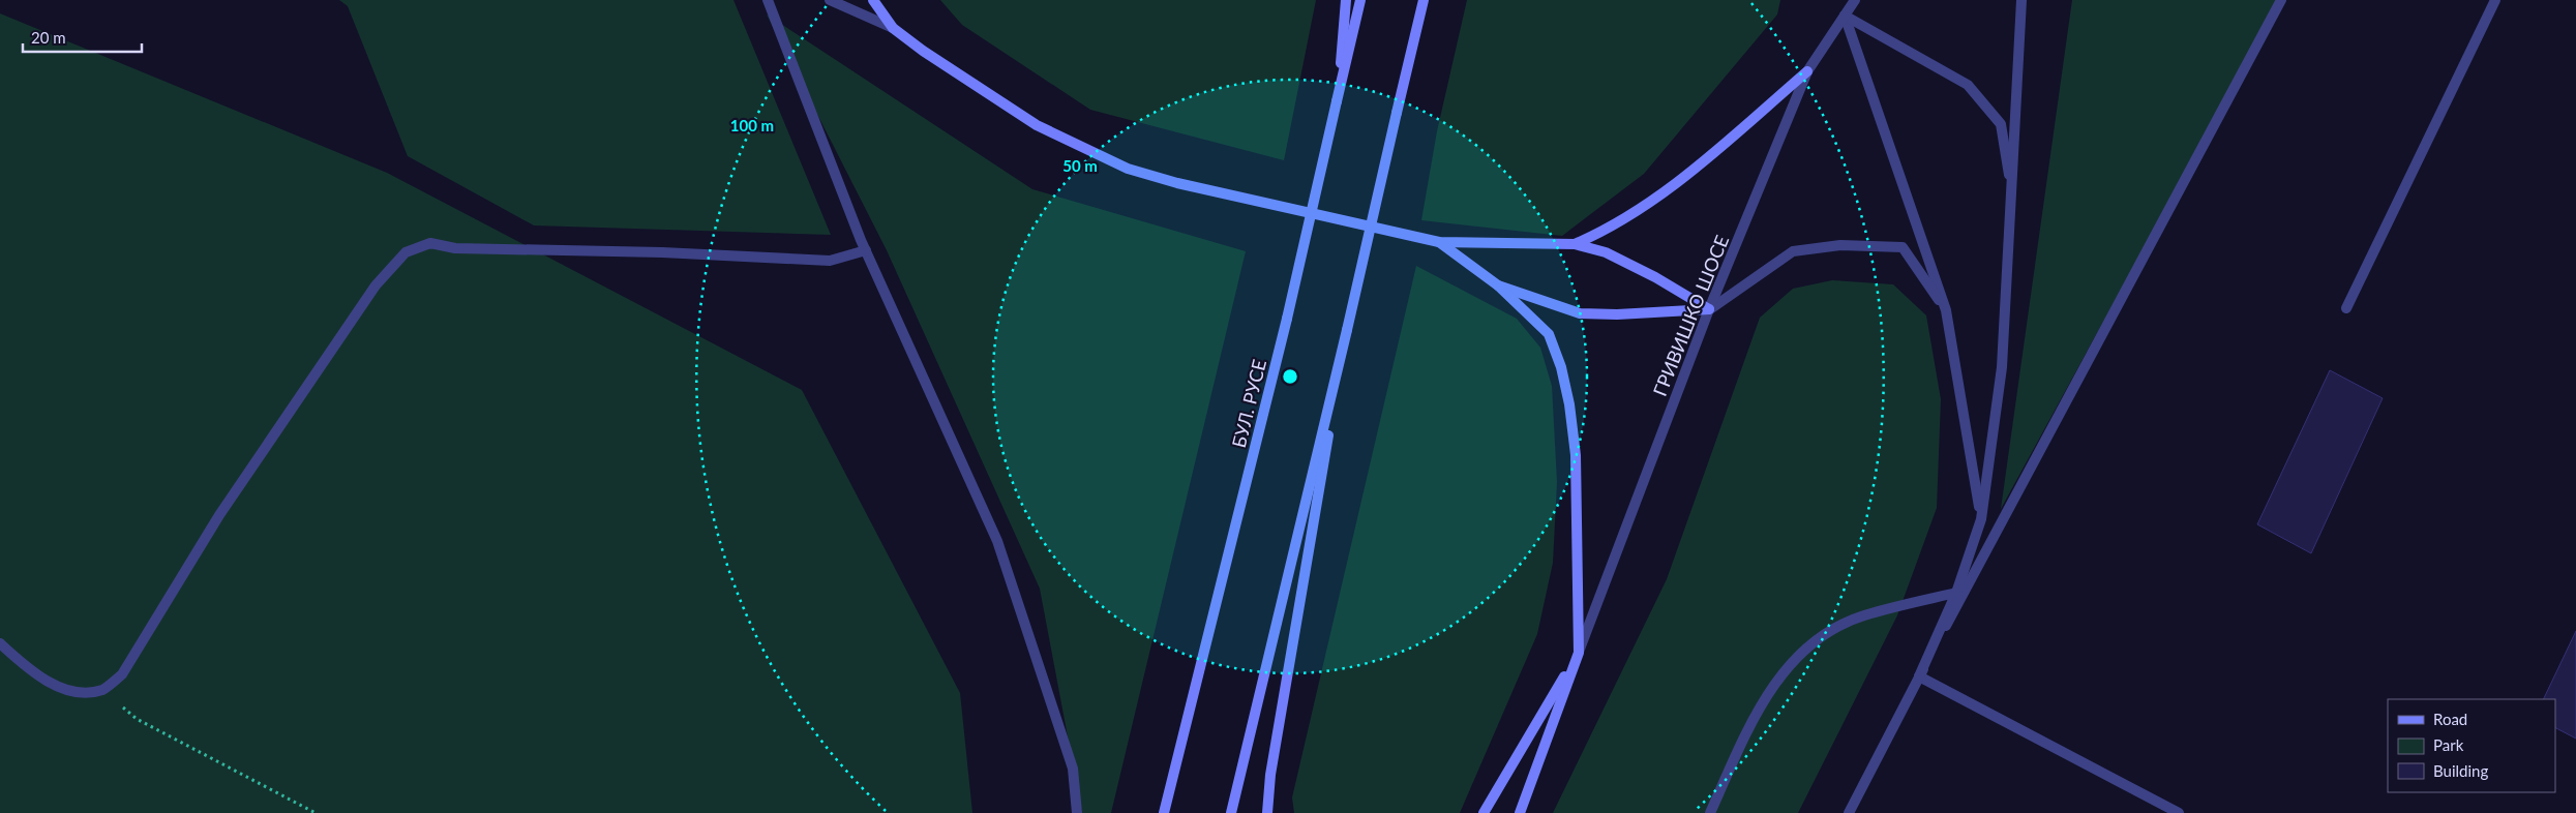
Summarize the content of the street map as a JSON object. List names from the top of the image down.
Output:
{
  "streets": {
    "main road": ["БУЛ. РУСЕ"],
    "street": ["ГРИВИШКО ШОСЕ"]
  },
  "legend": ["Road", "Park", "Building"],
  "scale_bar": "20 m",
  "rings": ["100 m", "50 m"]
}
